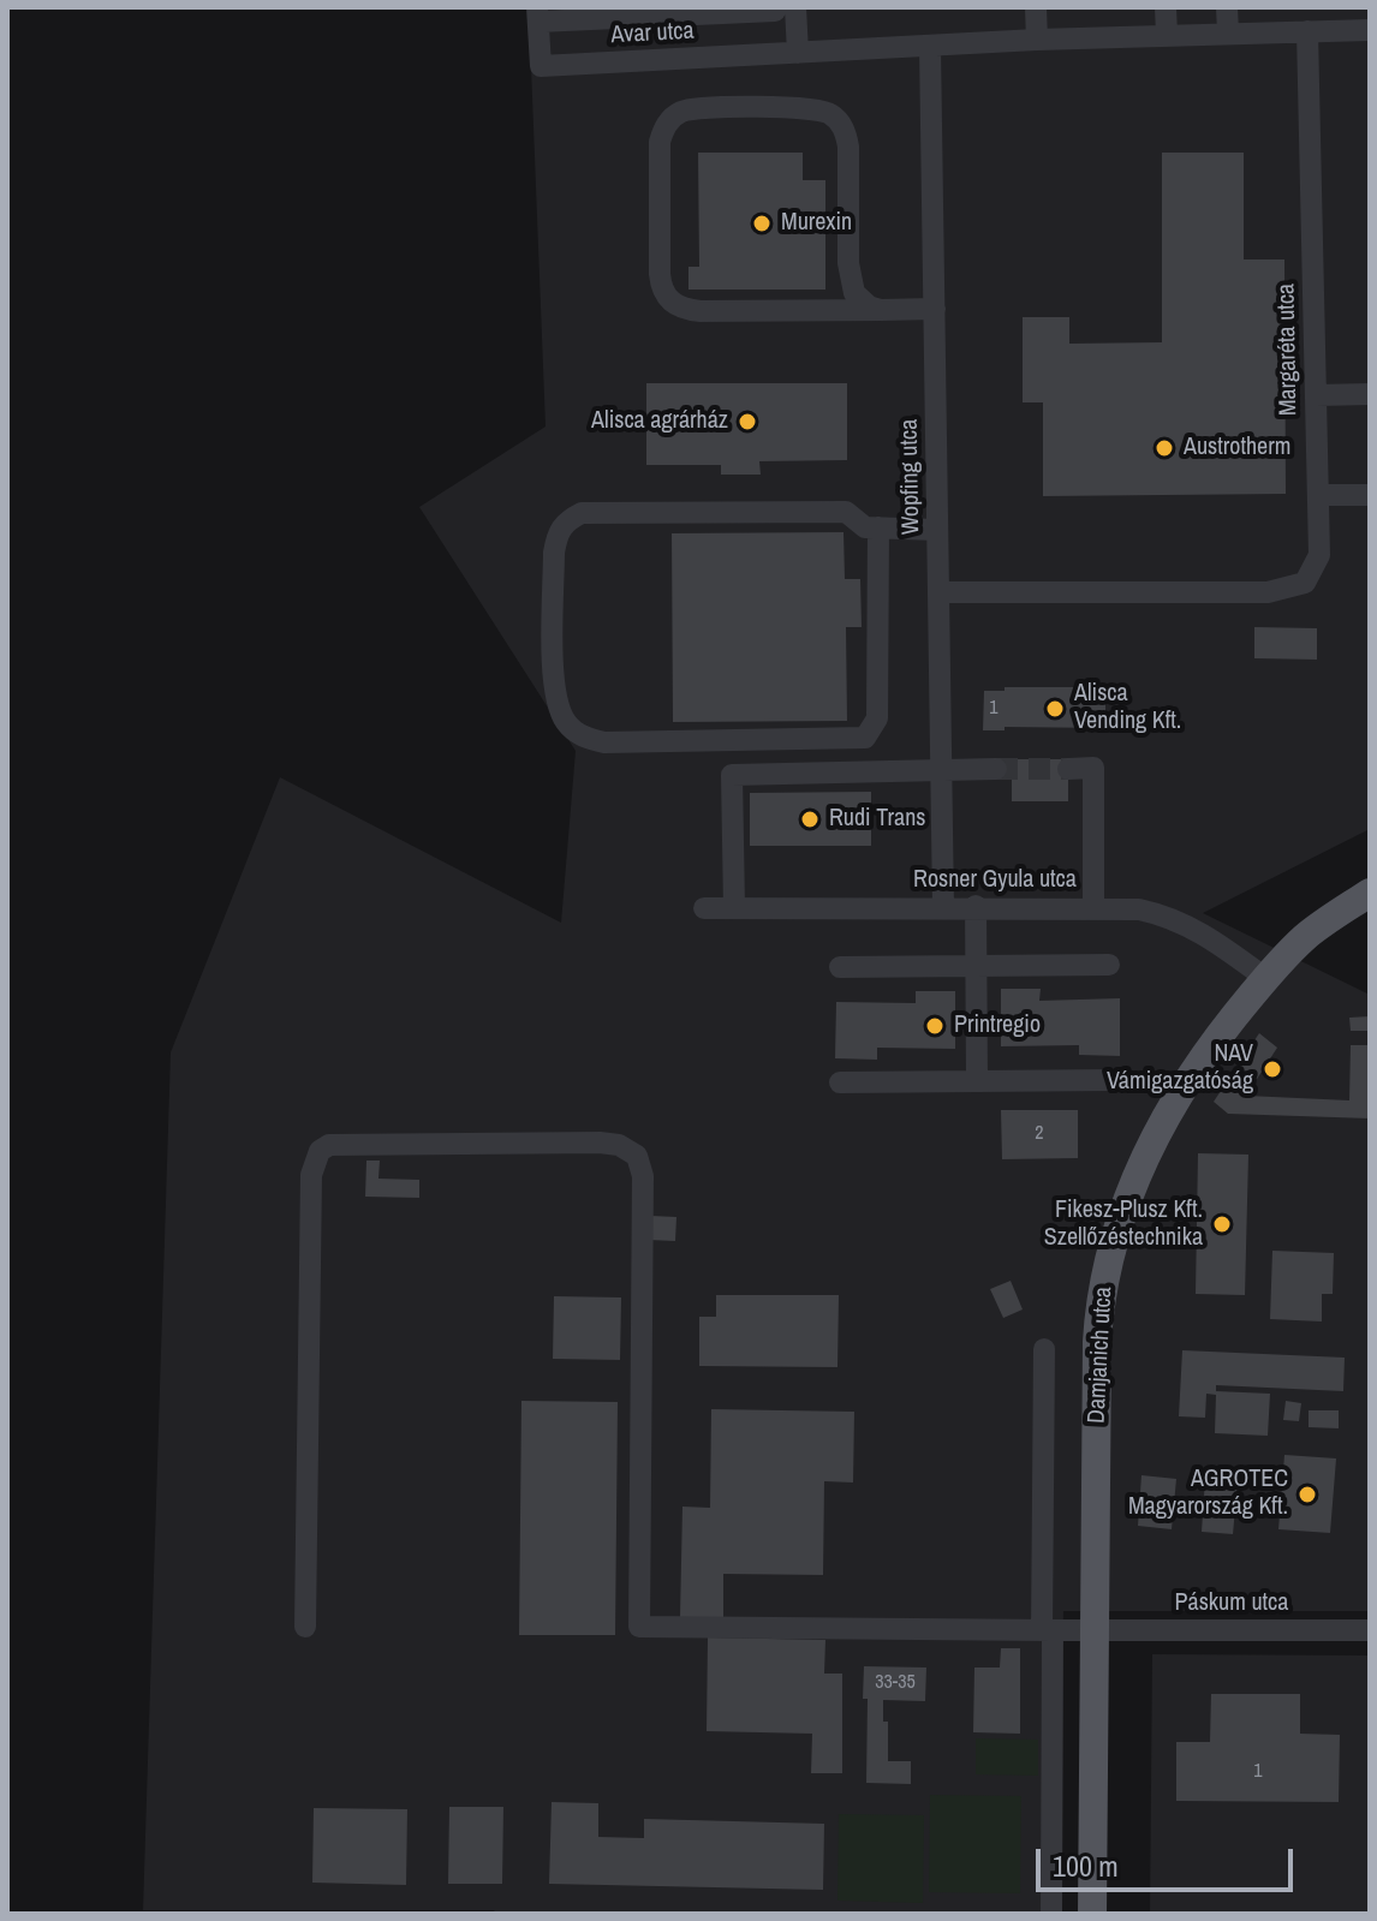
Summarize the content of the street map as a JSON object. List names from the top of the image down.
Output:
{
  "streets": {
    "main road": ["Damjanich utca"],
    "street": [
      "Avar utca",
      "Margaréta utca",
      "Wopfing utca",
      "Rosner Gyula utca",
      "Páskum utca"
    ]
  },
  "crossings": [
    ["Avar utca", "Margaréta utca"],
    ["Avar utca", "Wopfing utca"],
    ["Margaréta utca", "Wopfing utca"],
    ["Wopfing utca", "Rosner Gyula utca"],
    ["Rosner Gyula utca", "Damjanich utca"],
    ["Damjanich utca", "Páskum utca"]
  ],
  "places": [
    "Murexin",
    "Alisca agrárház",
    "Austrotherm",
    "Alisca Vending Kft.",
    "Rudi Trans",
    "Printregio",
    "NAV Vámigazgatóság",
    "Fikesz-Plusz Kft. Szellőzéstechnika",
    "AGROTEC Magyarország Kft."
  ],
  "house_numbers": [
    "1",
    "2",
    "33-35",
    "1"
  ],
  "scale_bar": "100 m"
}
